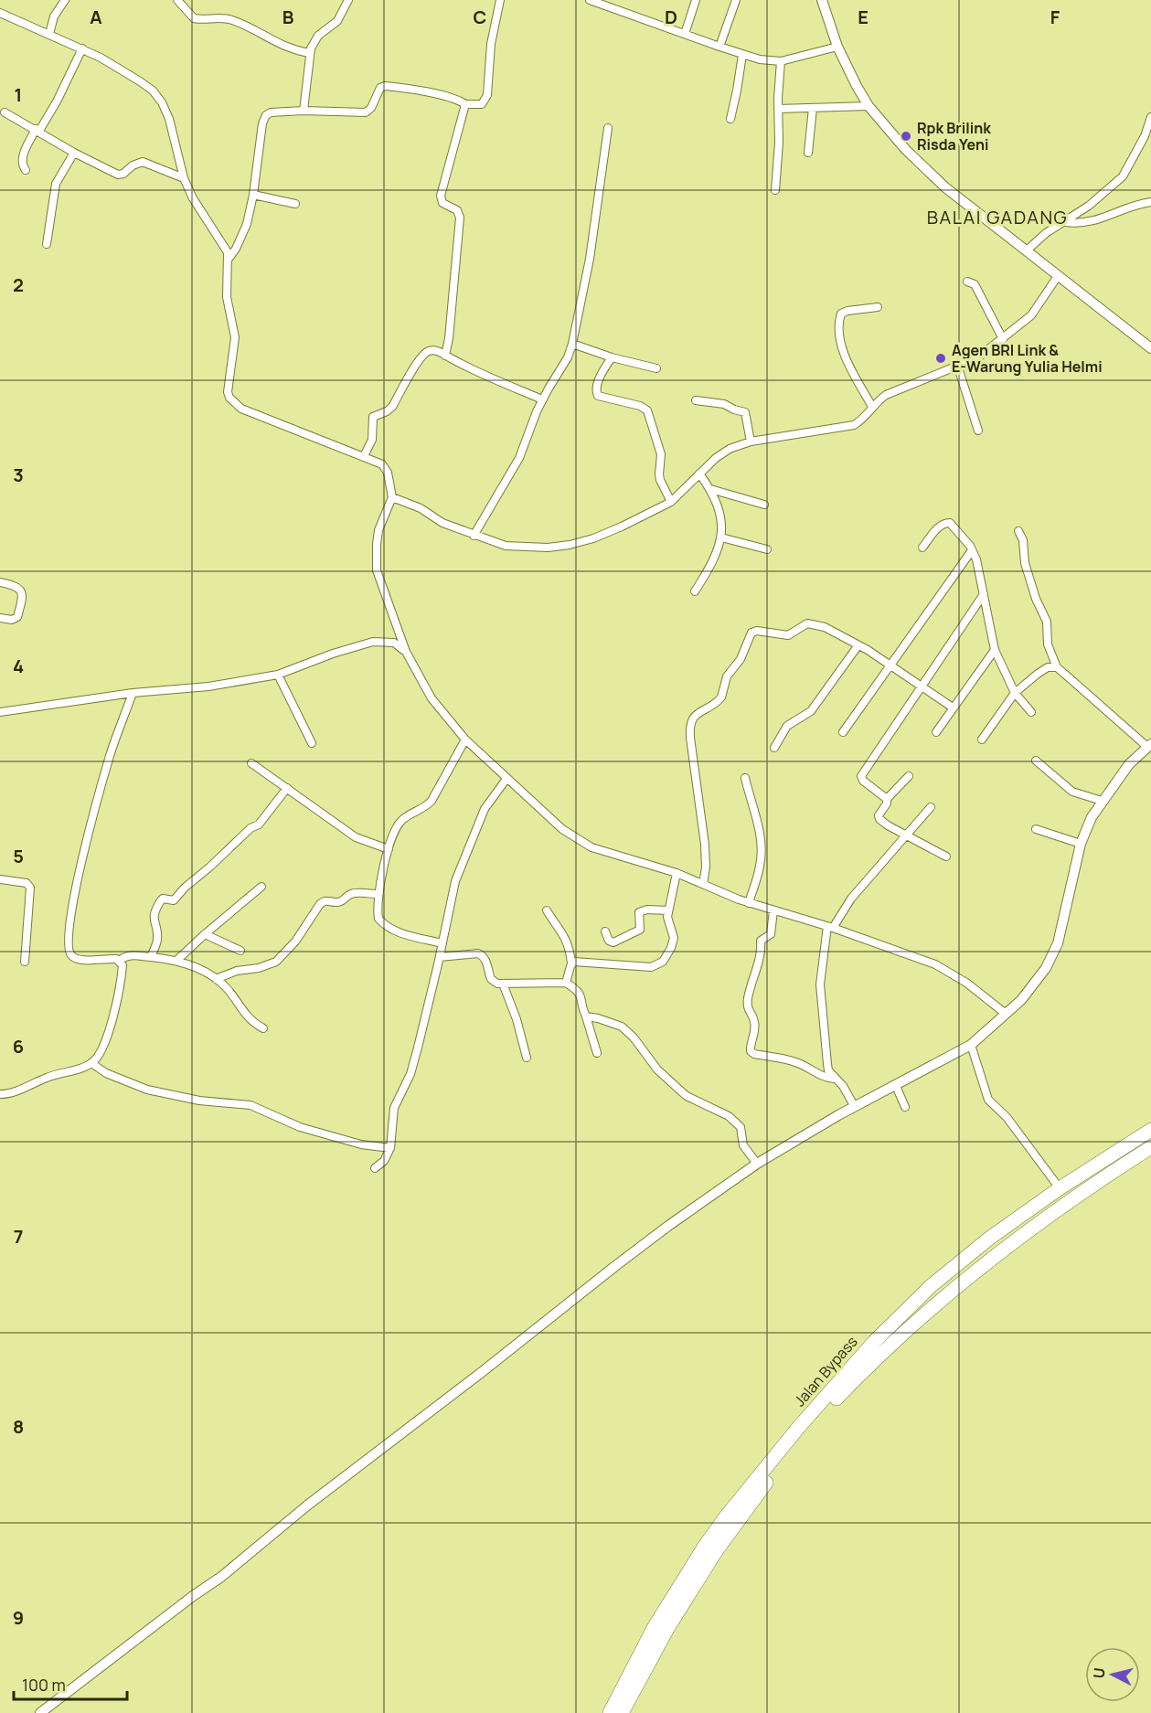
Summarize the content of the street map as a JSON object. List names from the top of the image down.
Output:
{
  "streets": {
    "highway": ["Jalan Bypass"]
  },
  "districts": ["BALAI GADANG"],
  "places": ["Rpk Brilink Risda Yeni", "Agen BRI Link & E-Warung Yulia Helmi"],
  "scale_bar": "100 m",
  "north": "left",
  "grid": {
    "columns": [
      "A",
      "B",
      "C",
      "D",
      "E",
      "F"
    ],
    "rows": [
      "1",
      "2",
      "3",
      "4",
      "5",
      "6",
      "7",
      "8",
      "9"
    ]
  }
}
